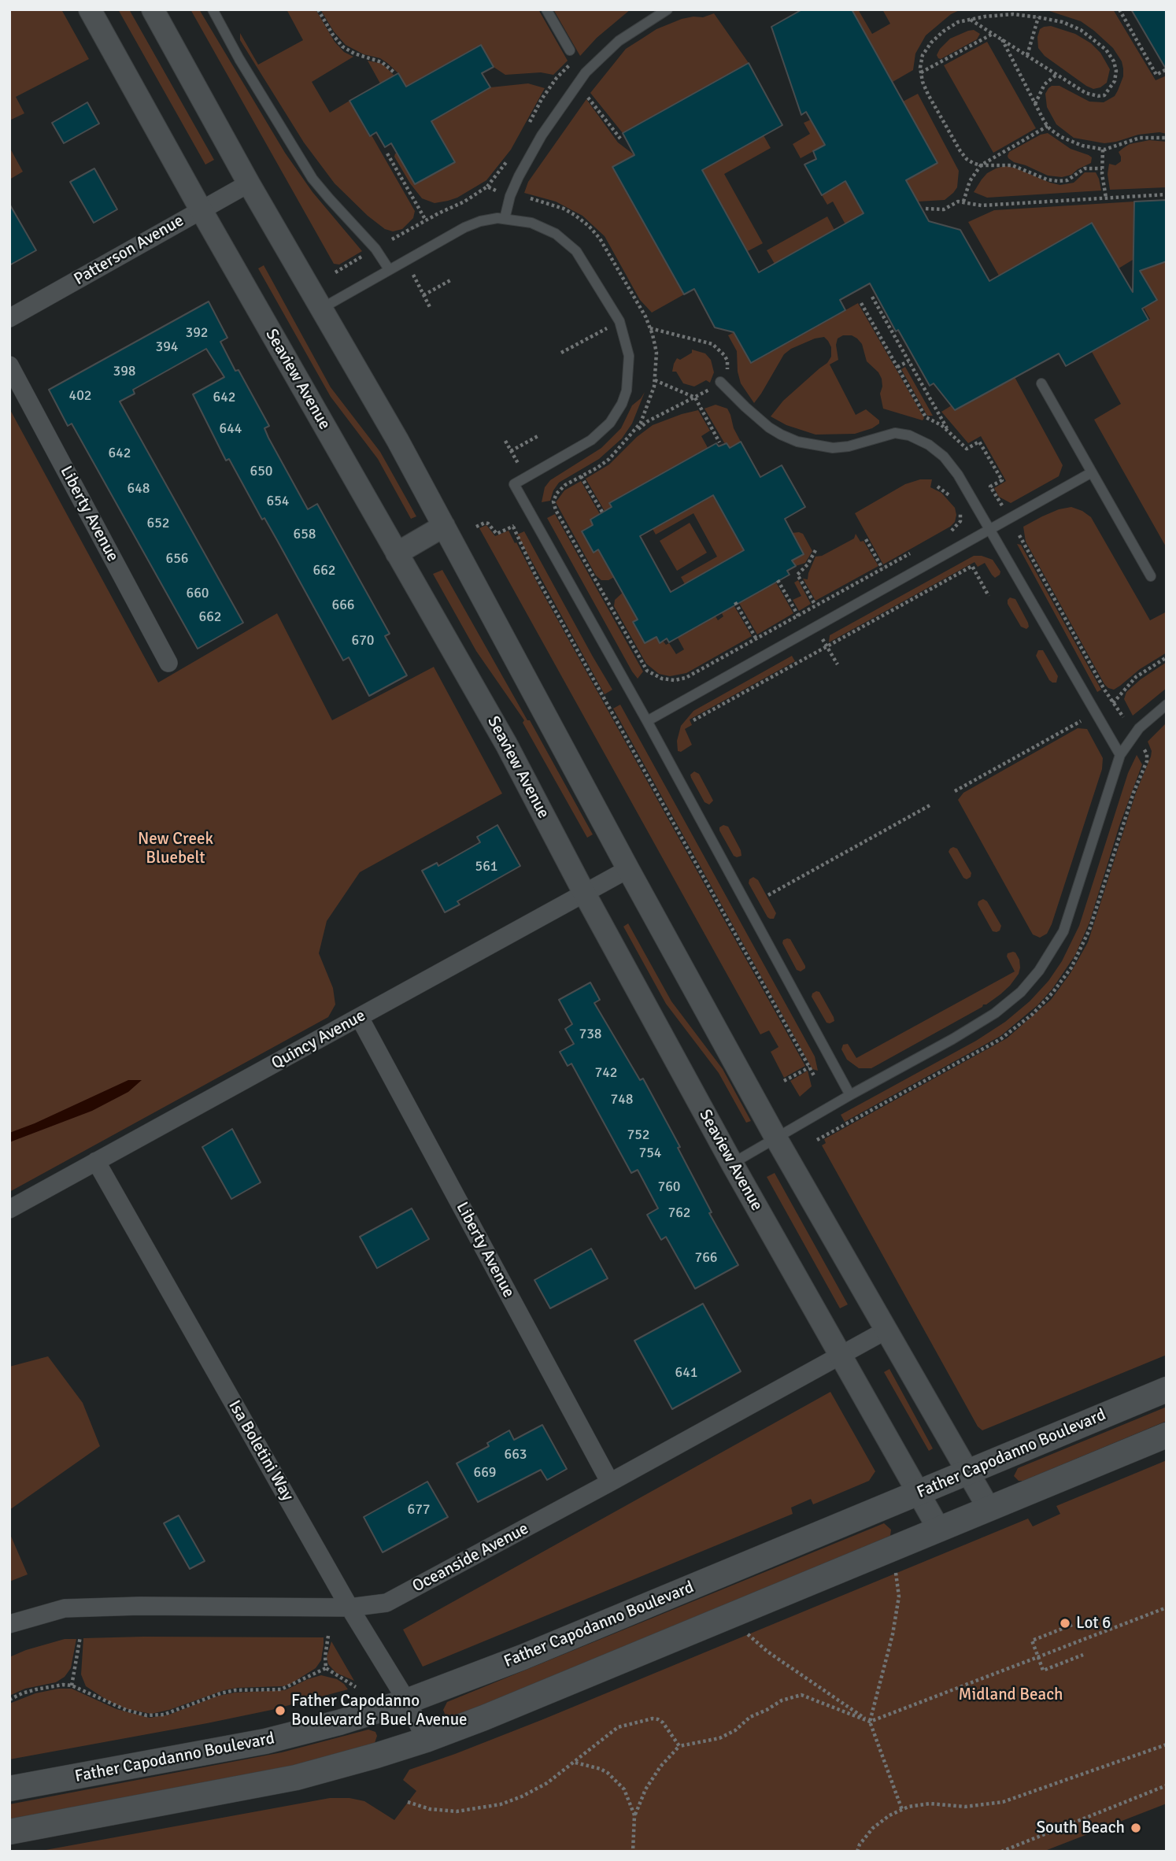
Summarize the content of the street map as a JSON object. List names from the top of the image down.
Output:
{
  "streets": {
    "main road": ["Father Capodanno Boulevard"],
    "street": [
      "Patterson Avenue",
      "Seaview Avenue",
      "Liberty Avenue",
      "Quincy Avenue",
      "Isa Boletini Way",
      "Oceanside Avenue"
    ]
  },
  "crossings": [
    ["Patterson Avenue", "Seaview Avenue"],
    ["Seaview Avenue", "Quincy Avenue"],
    ["Seaview Avenue", "Father Capodanno Boulevard"],
    ["Seaview Avenue", "Oceanside Avenue"],
    ["Liberty Avenue", "Quincy Avenue"],
    ["Liberty Avenue", "Oceanside Avenue"],
    ["Quincy Avenue", "Isa Boletini Way"],
    ["Isa Boletini Way", "Father Capodanno Boulevard"],
    ["Isa Boletini Way", "Oceanside Avenue"]
  ],
  "parks": ["New Creek Bluebelt", "Midland Beach"],
  "places": ["Lot 6", "Father Capodanno Boulevard & Buel Avenue", "South Beach"],
  "house_numbers": [
    "392",
    "394",
    "398",
    "402",
    "642",
    "644",
    "642",
    "650",
    "648",
    "654",
    "652",
    "658",
    "656",
    "662",
    "660",
    "666",
    "662",
    "670",
    "561",
    "738",
    "742",
    "748",
    "752",
    "754",
    "760",
    "762",
    "766",
    "641",
    "663",
    "669",
    "677"
  ]
}
